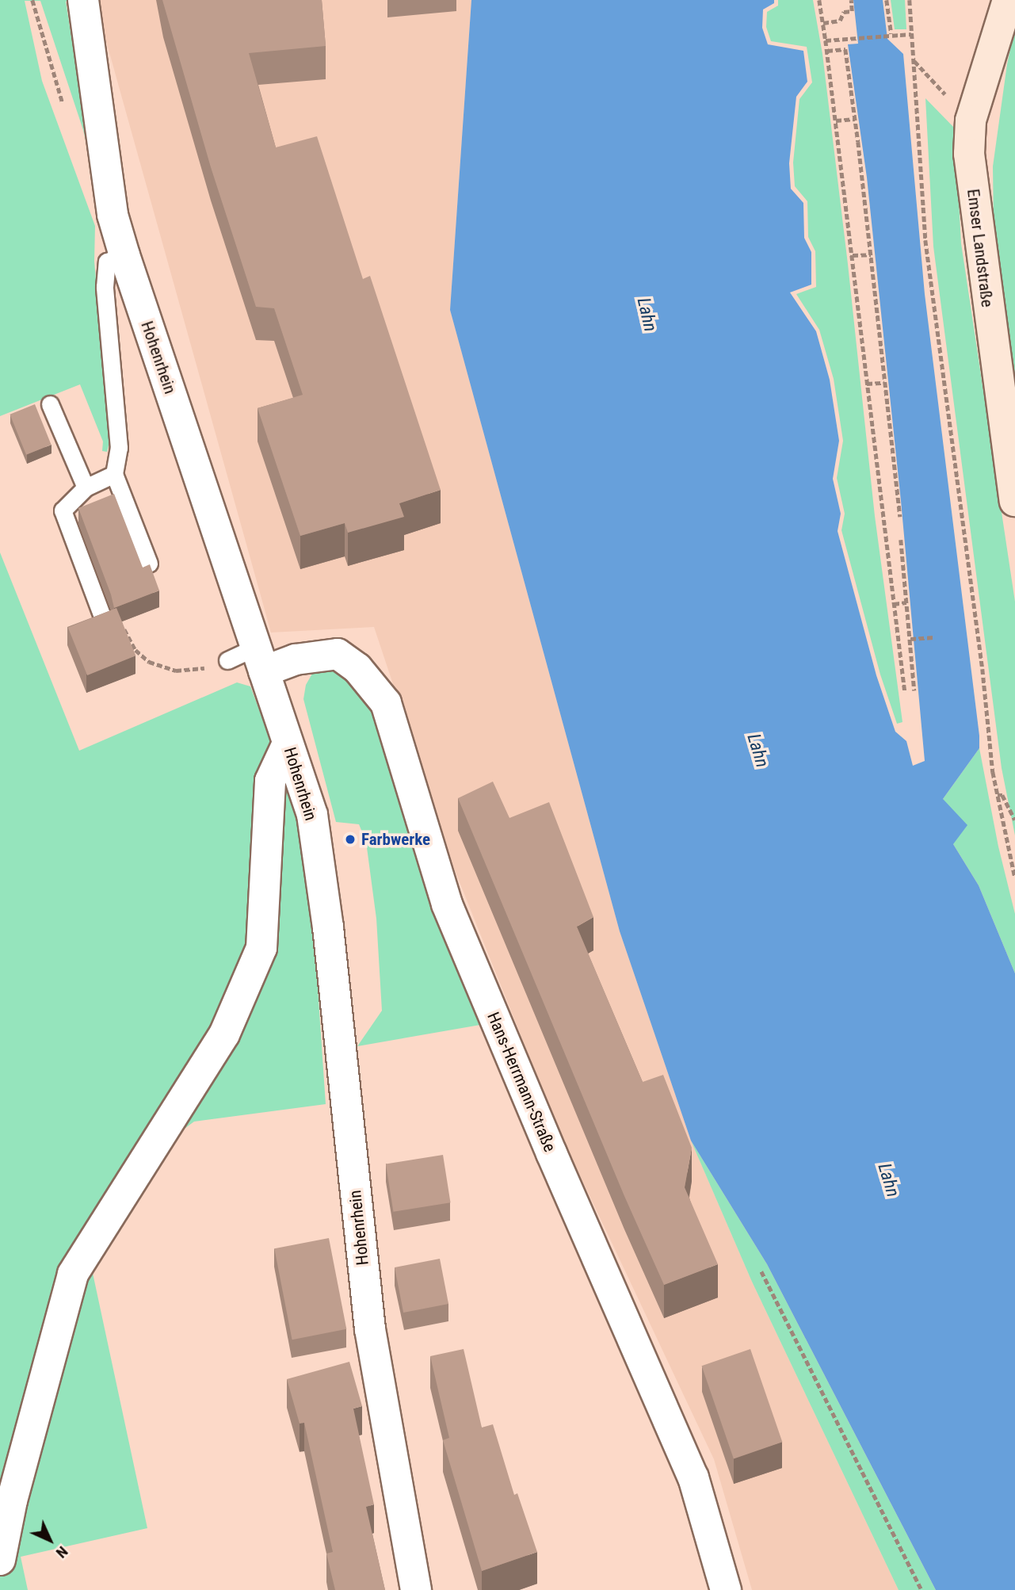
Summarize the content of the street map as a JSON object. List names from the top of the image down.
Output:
{
  "streets": {
    "street": ["Emser Landstraße", "Hohenrhein", "Hans-Herrmann-Straße"]
  },
  "crossings": [
    ["Hohenrhein", "Hans-Herrmann-Straße"]
  ],
  "water": ["Lahn"],
  "places": ["Farbwerke"],
  "north": "bottom right"
}
